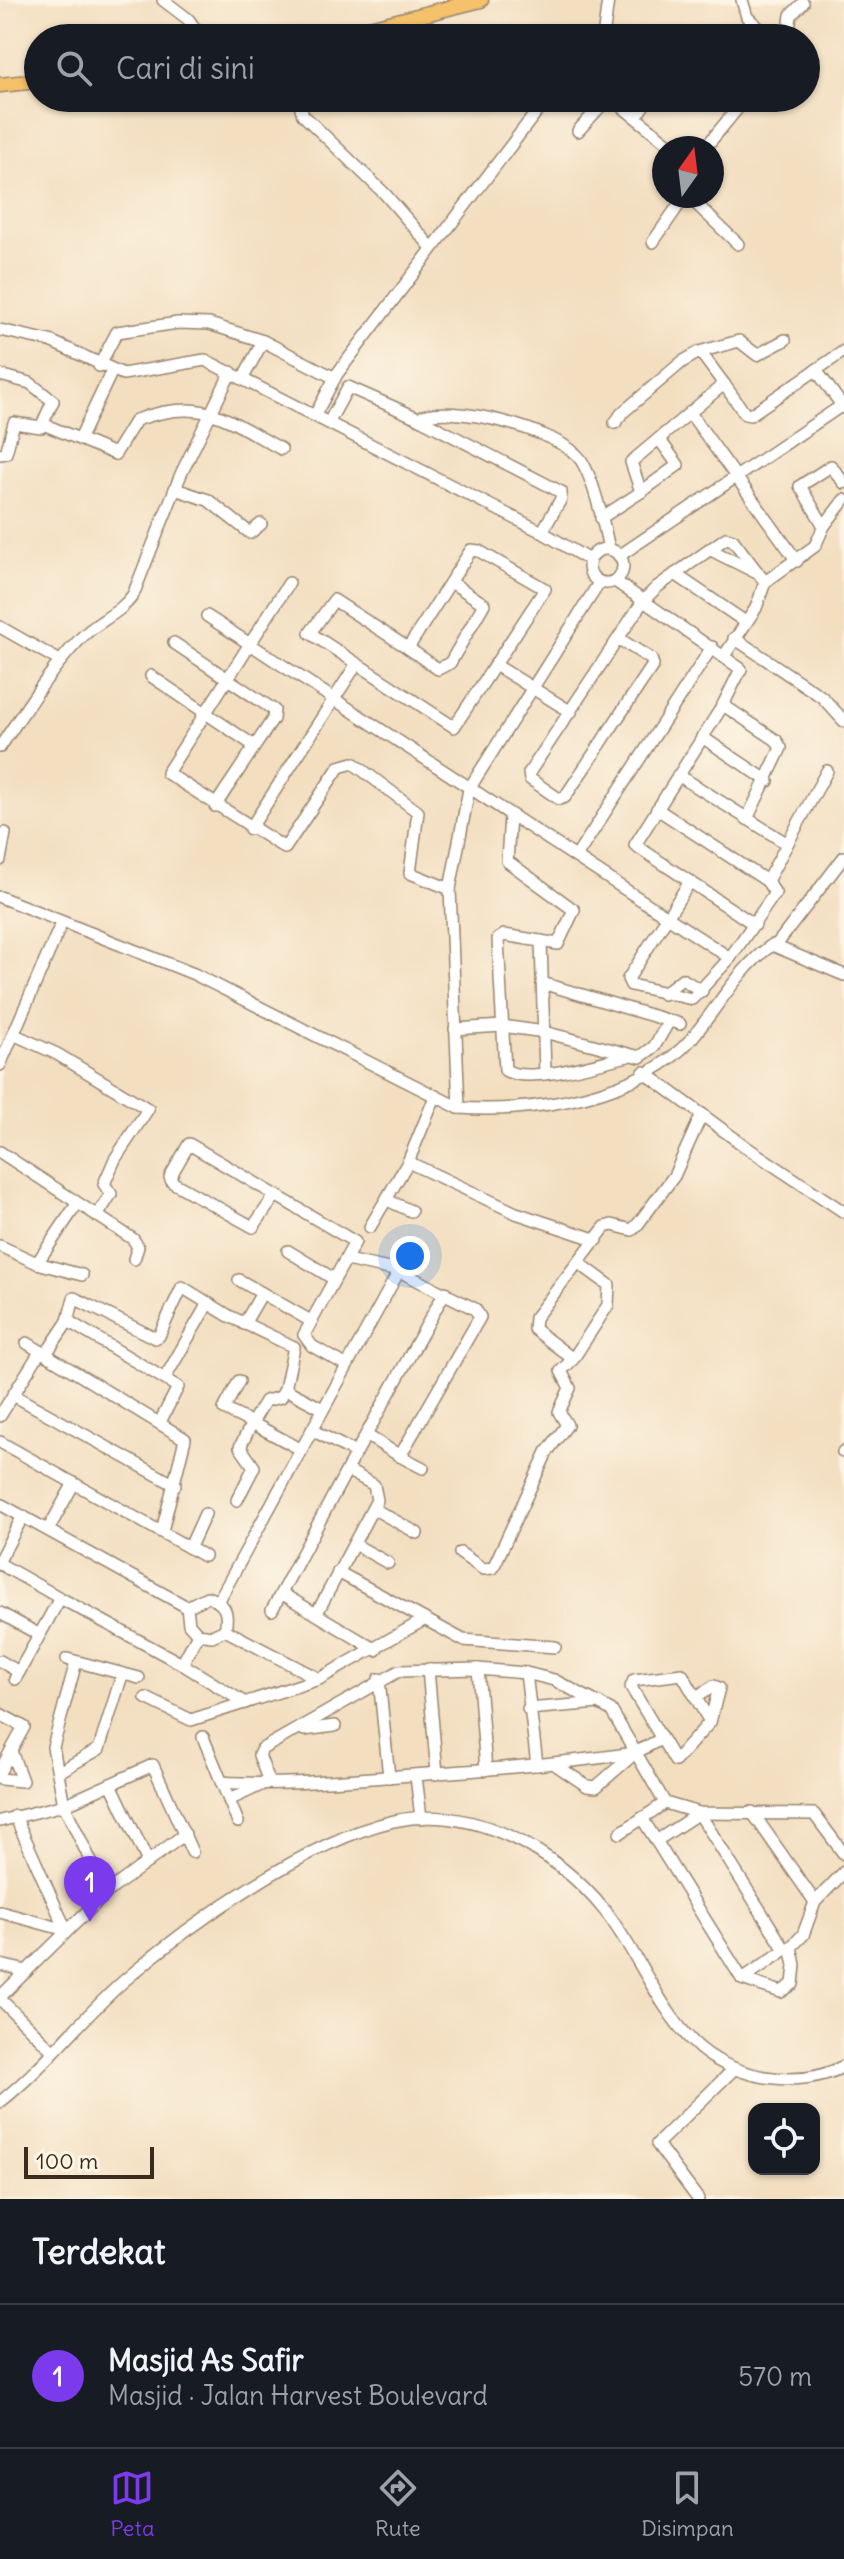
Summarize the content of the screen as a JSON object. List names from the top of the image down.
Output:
{
  "scale_bar": "100 m",
  "north": "top",
  "page": {
    "search": "Cari di sini",
    "pins": "1",
    "scale": "100 m",
    "heading": "Terdekat",
    "list": [
      {
        "mark": "1",
        "name": "Masjid As Safir",
        "note": "Masjid · Jalan Harvest Boulevard",
        "value": "570 m"
      }
    ],
    "nav": ["Peta", "Rute", "Disimpan"]
  }
}
